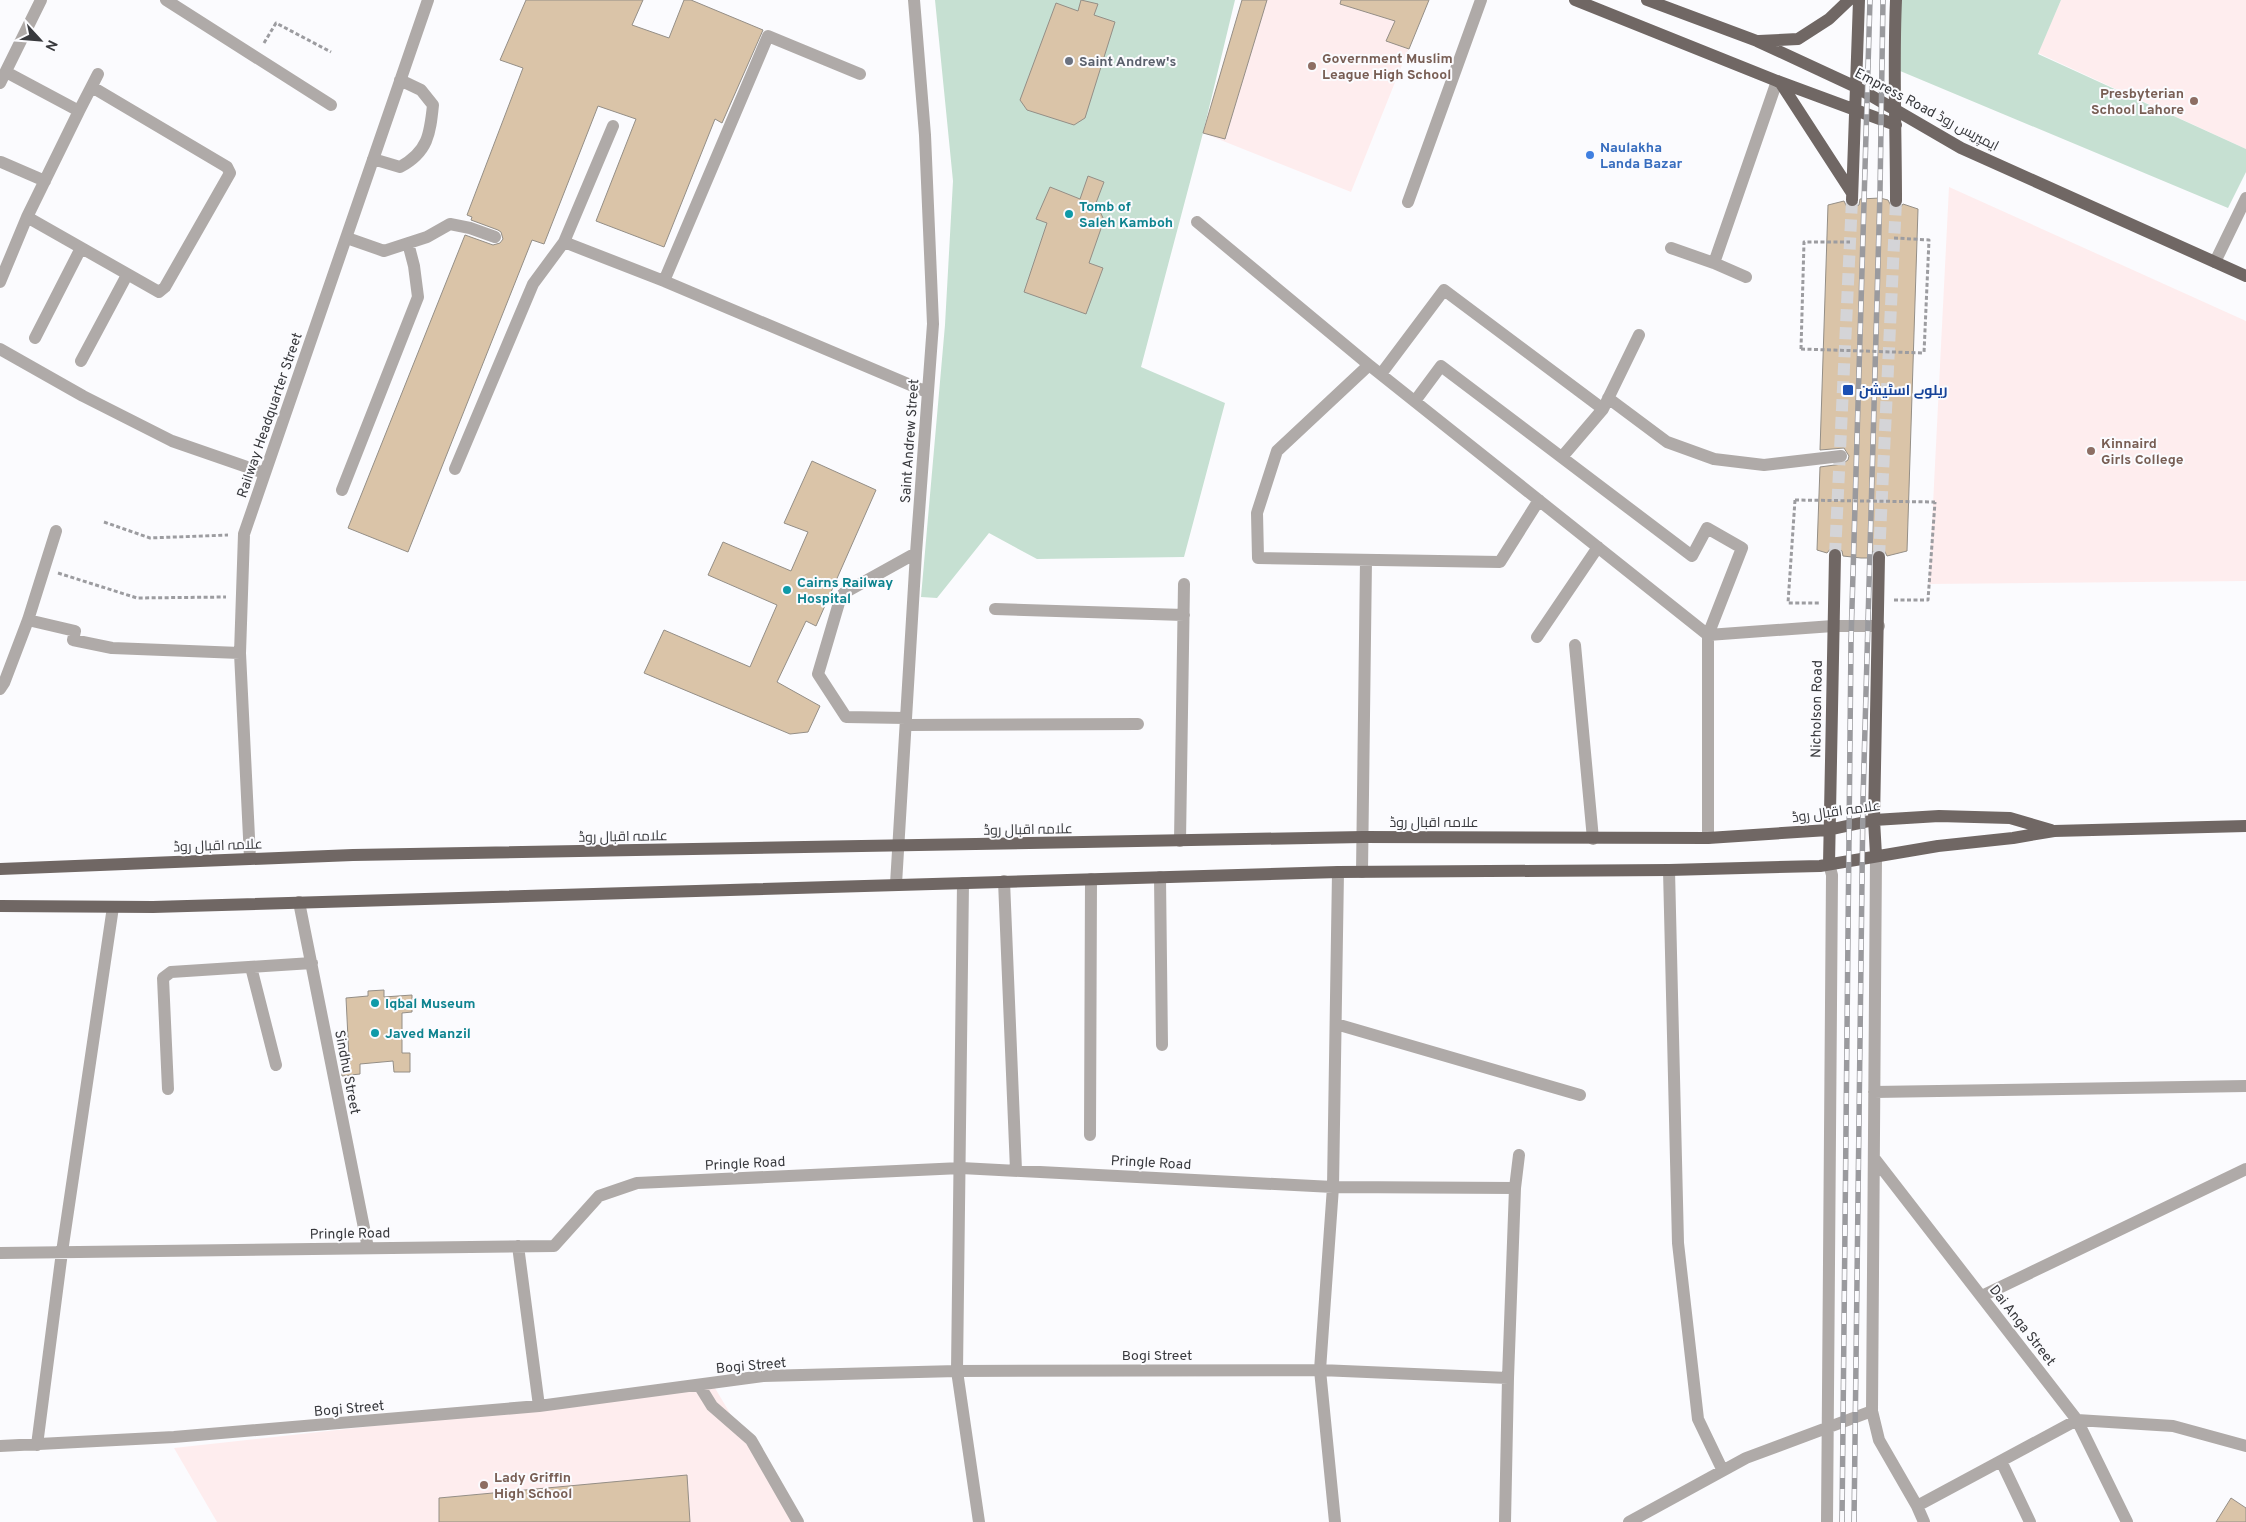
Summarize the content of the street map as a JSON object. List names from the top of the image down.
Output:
{
  "streets": {
    "main road": ["Empress Road ایمپریس روڈ", "Nicholson Road", "علامہ اقبال روڈ"],
    "street": [
      "Railway Headquarter Street",
      "Saint Andrew Street",
      "Sindhu Street",
      "Pringle Road",
      "Dai Anga Street",
      "Bogi Street"
    ]
  },
  "crossings": [
    ["Railway Headquarter Street", "علامہ اقبال روڈ"],
    ["Saint Andrew Street", "علامہ اقبال روڈ"],
    ["Nicholson Road", "علامہ اقبال روڈ"],
    ["علامہ اقبال روڈ", "Sindhu Street"],
    ["Sindhu Street", "Pringle Road"]
  ],
  "places": {
    "other": [
      "Saint Andrew's",
      "Government Muslim League High School",
      "Presbyterian School Lahore",
      "Naulakha Landa Bazar",
      "Tomb of Saleh Kamboh",
      "Kinnaird Girls College",
      "Cairns Railway Hospital",
      "Iqbal Museum",
      "Javed Manzil",
      "Lady Griffin High School"
    ],
    "transit": ["ریلوے اسٹیشن"]
  },
  "north": "bottom right"
}
